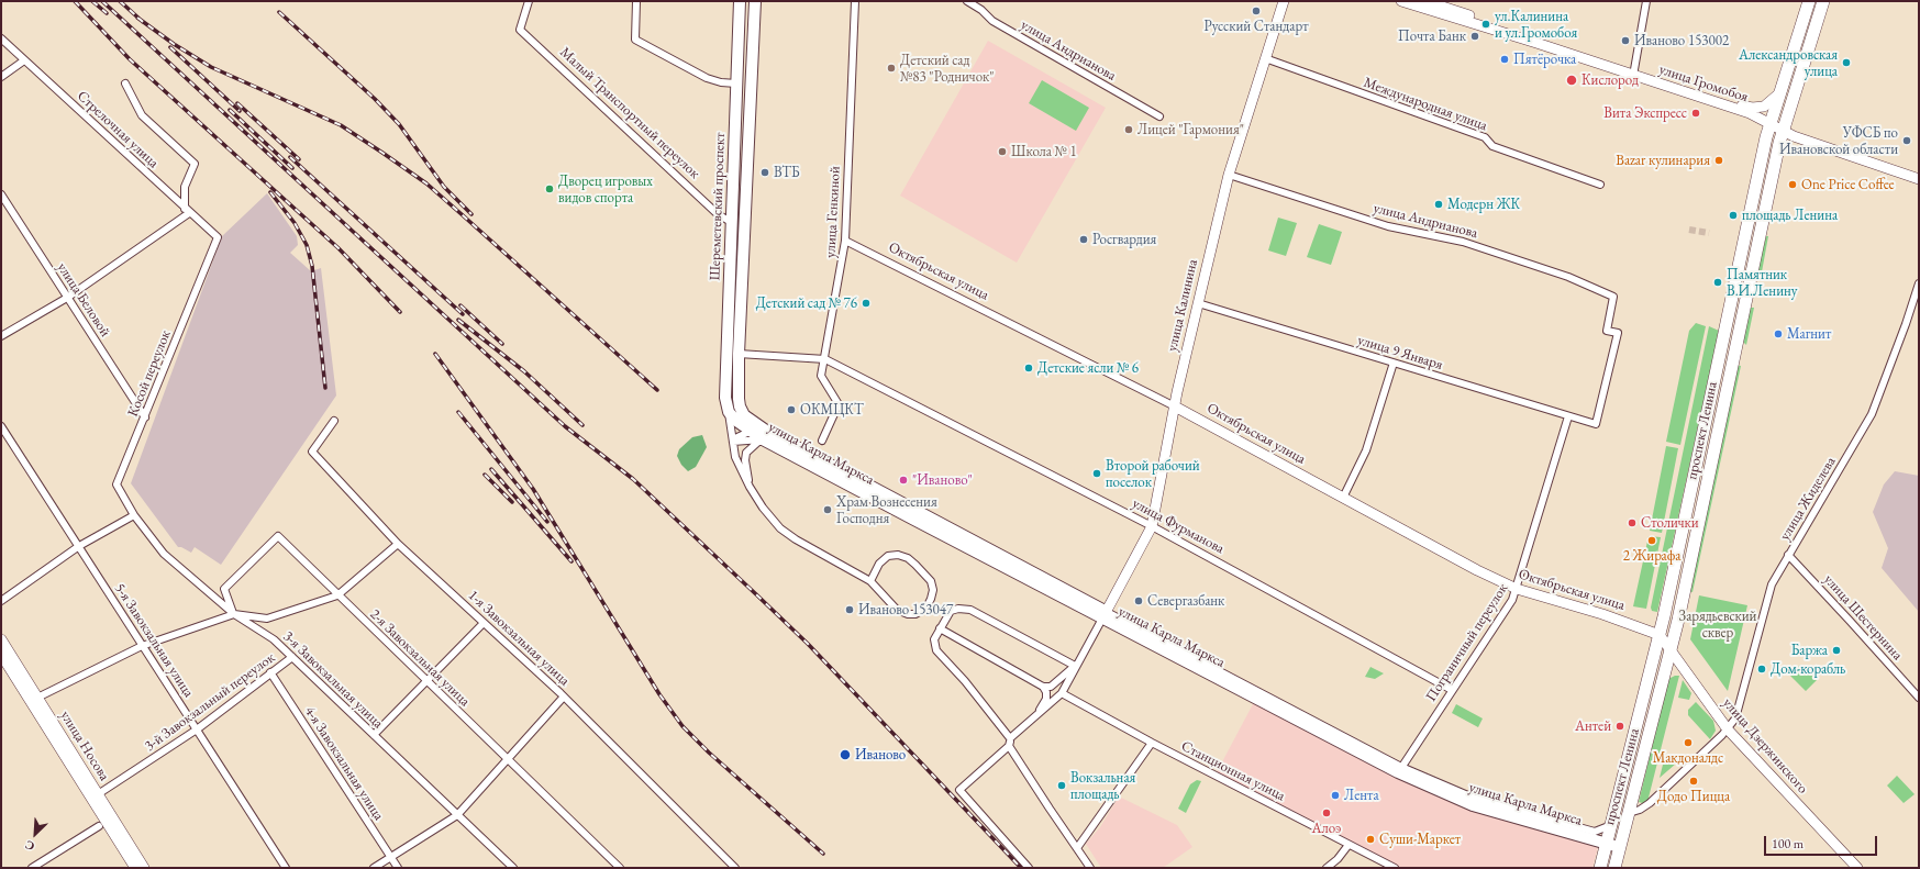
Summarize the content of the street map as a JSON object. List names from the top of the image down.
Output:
{
  "streets": {
    "highway": ["проспект Ленина"],
    "main road": [
      "улица Громобоя",
      "Малый Транспортный переулок",
      "Шереметевский проспект",
      "Октябрьская улица",
      "улица Калинина",
      "улица Карла Маркса",
      "улица Носова",
      "улица Дзержинского"
    ],
    "street": [
      "улица Андрианова",
      "Международная улица",
      "Стрелочная улица",
      "улица Генкиной",
      "улица Беловой",
      "улица 9 Января",
      "Косой переулок",
      "улица Жиделева",
      "улица Фурманова",
      "улица Шестернина",
      "1-я Завокзальная улица",
      "5-я Завокзальная улица",
      "Пограничный переулок",
      "2-я Завокзальная улица",
      "3-я Завокзальная улица",
      "3-й Завокзальный переулок",
      "4-я Завокзальная улица",
      "Станционная улица"
    ]
  },
  "crossings": [
    ["улица Андрианова", "улица Калинина"],
    ["улица Андрианова", "улица 9 Января"],
    ["улица Громобоя", "проспект Ленина"],
    ["Международная улица", "улица Калинина"],
    ["Малый Транспортный переулок", "Шереметевский проспект"],
    ["Стрелочная улица", "Косой переулок"],
    ["Шереметевский проспект", "улица Карла Маркса"],
    ["Шереметевский проспект", "улица Фурманова"],
    ["улица Генкиной", "Октябрьская улица"],
    ["улица Генкиной", "улица Фурманова"],
    ["Октябрьская улица", "улица Калинина"],
    ["Октябрьская улица", "проспект Ленина"],
    ["Октябрьская улица", "Пограничный переулок"],
    ["Октябрьская улица", "улица Дзержинского"],
    ["улица Беловой", "Косой переулок"],
    ["улица Калинина", "улица 9 Января"],
    ["улица Калинина", "улица Карла Маркса"],
    ["улица Калинина", "улица Фурманова"],
    ["улица 9 Января", "Пограничный переулок"],
    ["Косой переулок", "3-я Завокзальная улица"],
    ["проспект Ленина", "улица Карла Маркса"],
    ["проспект Ленина", "улица Жиделева"],
    ["проспект Ленина", "улица Дзержинского"],
    ["улица Карла Маркса", "Пограничный переулок"],
    ["улица Жиделева", "улица Шестернина"],
    ["улица Жиделева", "улица Дзержинского"],
    ["улица Фурманова", "Пограничный переулок"],
    ["5-я Завокзальная улица", "3-й Завокзальный переулок"],
    ["2-я Завокзальная улица", "3-я Завокзальная улица"],
    ["3-я Завокзальная улица", "3-й Завокзальный переулок"],
    ["3-й Завокзальный переулок", "улица Носова"],
    ["3-й Завокзальный переулок", "4-я Завокзальная улица"]
  ],
  "parks": ["Зарядьевский сквер"],
  "places": [
    "Русский Стандарт",
    "ул.Калинина и ул.Громобоя",
    "Почта Банк",
    "Иваново 153002",
    "Пятёрочка",
    "Александровская улица",
    "Детский сад №83 \"Родничок\"",
    "Кислород",
    "Вита Экспресс",
    "Лицей \"Гармония\"",
    "УФСБ по Ивановской области",
    "Школа № 1",
    "Bazar кулинария",
    "ВТБ",
    "One Price Coffee",
    "Дворец игровых видов спорта",
    "Модерн ЖК",
    "площадь Ленина",
    "Росгвардия",
    "Памятник В.И.Ленину",
    "Детский сад № 76",
    "Магнит",
    "Детские ясли № 6",
    "ОКМЦКТ",
    "Второй рабочий поселок",
    "\"Иваново\"",
    "Храм Вознесения Господня",
    "Столички",
    "2 Жирафа",
    "Севергазбанк",
    "Иваново 153047",
    "Баржа",
    "Дом-корабль",
    "Антей",
    "Макдоналдс",
    "Иваново",
    "Додо Пицца",
    "Вокзальная площадь",
    "Лента",
    "Алоэ",
    "Суши-Маркет"
  ],
  "scale_bar": "100 m",
  "north": "bottom left"
}
